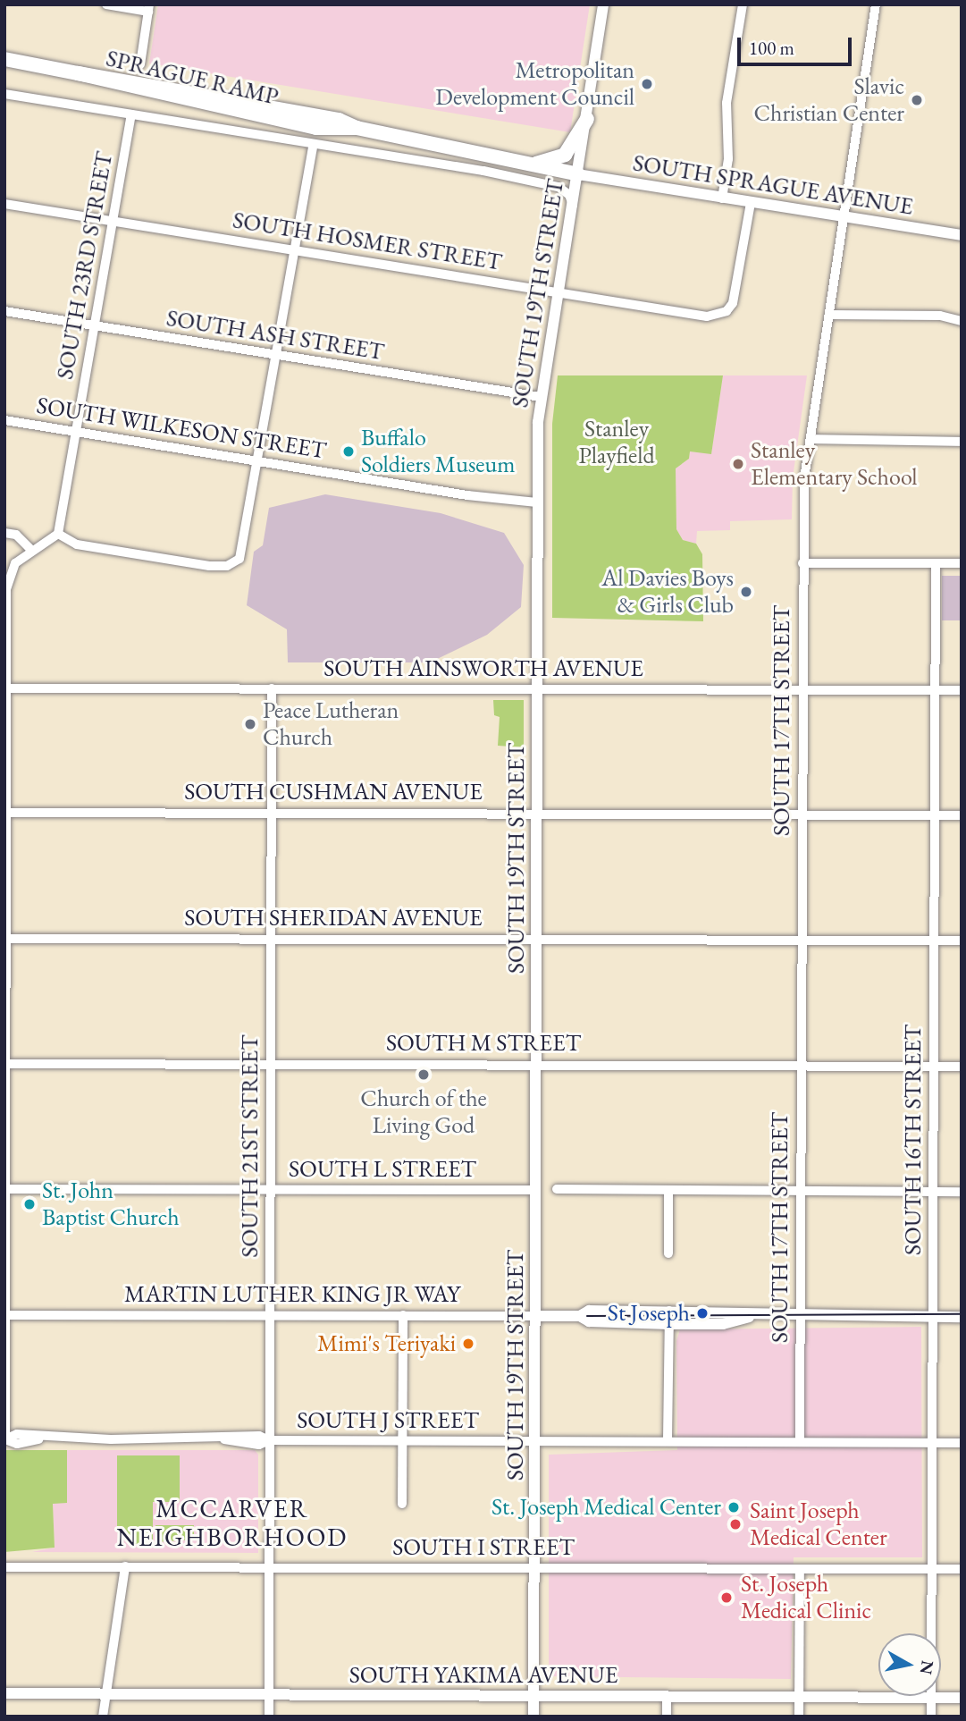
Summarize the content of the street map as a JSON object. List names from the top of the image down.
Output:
{
  "streets": {
    "highway": ["SPRAGUE RAMP"],
    "main road": [
      "SOUTH SPRAGUE AVENUE",
      "SOUTH 19TH STREET",
      "MARTIN LUTHER KING JR WAY",
      "SOUTH YAKIMA AVENUE"
    ],
    "street": [
      "SOUTH HOSMER STREET",
      "SOUTH 23RD STREET",
      "SOUTH ASH STREET",
      "SOUTH WILKESON STREET",
      "SOUTH AINSWORTH AVENUE",
      "SOUTH 17TH STREET",
      "SOUTH CUSHMAN AVENUE",
      "SOUTH SHERIDAN AVENUE",
      "SOUTH M STREET",
      "SOUTH 16TH STREET",
      "SOUTH 21ST STREET",
      "SOUTH L STREET",
      "SOUTH J STREET",
      "SOUTH I STREET"
    ]
  },
  "crossings": [
    ["SPRAGUE RAMP", "SOUTH SPRAGUE AVENUE"],
    ["SPRAGUE RAMP", "SOUTH 19TH STREET"],
    ["SOUTH SPRAGUE AVENUE", "SOUTH HOSMER STREET"],
    ["SOUTH SPRAGUE AVENUE", "SOUTH 19TH STREET"],
    ["SOUTH SPRAGUE AVENUE", "SOUTH 17TH STREET"],
    ["SOUTH HOSMER STREET", "SOUTH 23RD STREET"],
    ["SOUTH HOSMER STREET", "SOUTH 19TH STREET"],
    ["SOUTH 23RD STREET", "SOUTH ASH STREET"],
    ["SOUTH 23RD STREET", "SOUTH WILKESON STREET"],
    ["SOUTH 19TH STREET", "SOUTH ASH STREET"],
    ["SOUTH 19TH STREET", "SOUTH WILKESON STREET"],
    ["SOUTH 19TH STREET", "SOUTH AINSWORTH AVENUE"],
    ["SOUTH 19TH STREET", "SOUTH CUSHMAN AVENUE"],
    ["SOUTH 19TH STREET", "SOUTH SHERIDAN AVENUE"],
    ["SOUTH 19TH STREET", "SOUTH M STREET"],
    ["SOUTH 19TH STREET", "SOUTH L STREET"],
    ["SOUTH 19TH STREET", "MARTIN LUTHER KING JR WAY"],
    ["SOUTH 19TH STREET", "SOUTH J STREET"],
    ["SOUTH 19TH STREET", "SOUTH I STREET"],
    ["SOUTH 19TH STREET", "SOUTH YAKIMA AVENUE"],
    ["SOUTH AINSWORTH AVENUE", "SOUTH 17TH STREET"],
    ["SOUTH AINSWORTH AVENUE", "SOUTH 16TH STREET"],
    ["SOUTH AINSWORTH AVENUE", "SOUTH 21ST STREET"],
    ["SOUTH 17TH STREET", "SOUTH CUSHMAN AVENUE"],
    ["SOUTH 17TH STREET", "SOUTH SHERIDAN AVENUE"],
    ["SOUTH 17TH STREET", "SOUTH M STREET"],
    ["SOUTH 17TH STREET", "MARTIN LUTHER KING JR WAY"],
    ["SOUTH CUSHMAN AVENUE", "SOUTH 16TH STREET"],
    ["SOUTH CUSHMAN AVENUE", "SOUTH 21ST STREET"],
    ["SOUTH SHERIDAN AVENUE", "SOUTH 16TH STREET"],
    ["SOUTH SHERIDAN AVENUE", "SOUTH 21ST STREET"],
    ["SOUTH M STREET", "SOUTH 16TH STREET"],
    ["SOUTH M STREET", "SOUTH 21ST STREET"],
    ["SOUTH 16TH STREET", "MARTIN LUTHER KING JR WAY"],
    ["SOUTH 16TH STREET", "SOUTH I STREET"],
    ["SOUTH 16TH STREET", "SOUTH YAKIMA AVENUE"],
    ["SOUTH 21ST STREET", "SOUTH L STREET"],
    ["SOUTH 21ST STREET", "MARTIN LUTHER KING JR WAY"],
    ["SOUTH 21ST STREET", "SOUTH J STREET"],
    ["SOUTH 21ST STREET", "SOUTH I STREET"],
    ["SOUTH 21ST STREET", "SOUTH YAKIMA AVENUE"]
  ],
  "districts": ["MCCARVER NEIGHBORHOOD"],
  "parks": ["Stanley Playfield"],
  "places": [
    "Metropolitan Development Council",
    "Slavic Christian Center",
    "Buffalo Soldiers Museum",
    "Stanley Elementary School",
    "Al Davies Boys & Girls Club",
    "Peace Lutheran Church",
    "Church of the Living God",
    "St. John Baptist Church",
    "St Joseph",
    "Mimi's Teriyaki",
    "St. Joseph Medical Center",
    "Saint Joseph Medical Center",
    "St. Joseph Medical Clinic"
  ],
  "scale_bar": "100 m",
  "north": "right"
}
